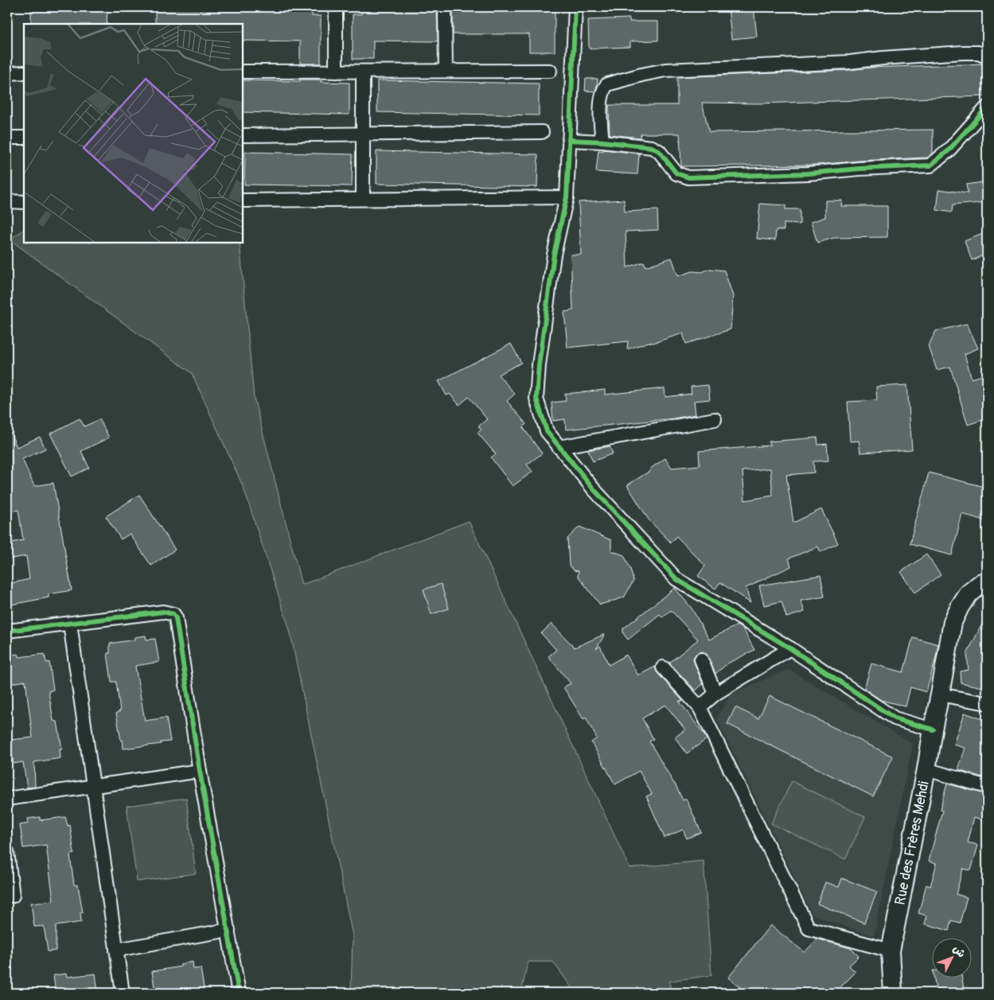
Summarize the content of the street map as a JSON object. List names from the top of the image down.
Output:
{
  "streets": {
    "main road": ["Rue des Frères Mehdi"]
  },
  "north": "top right"
}
